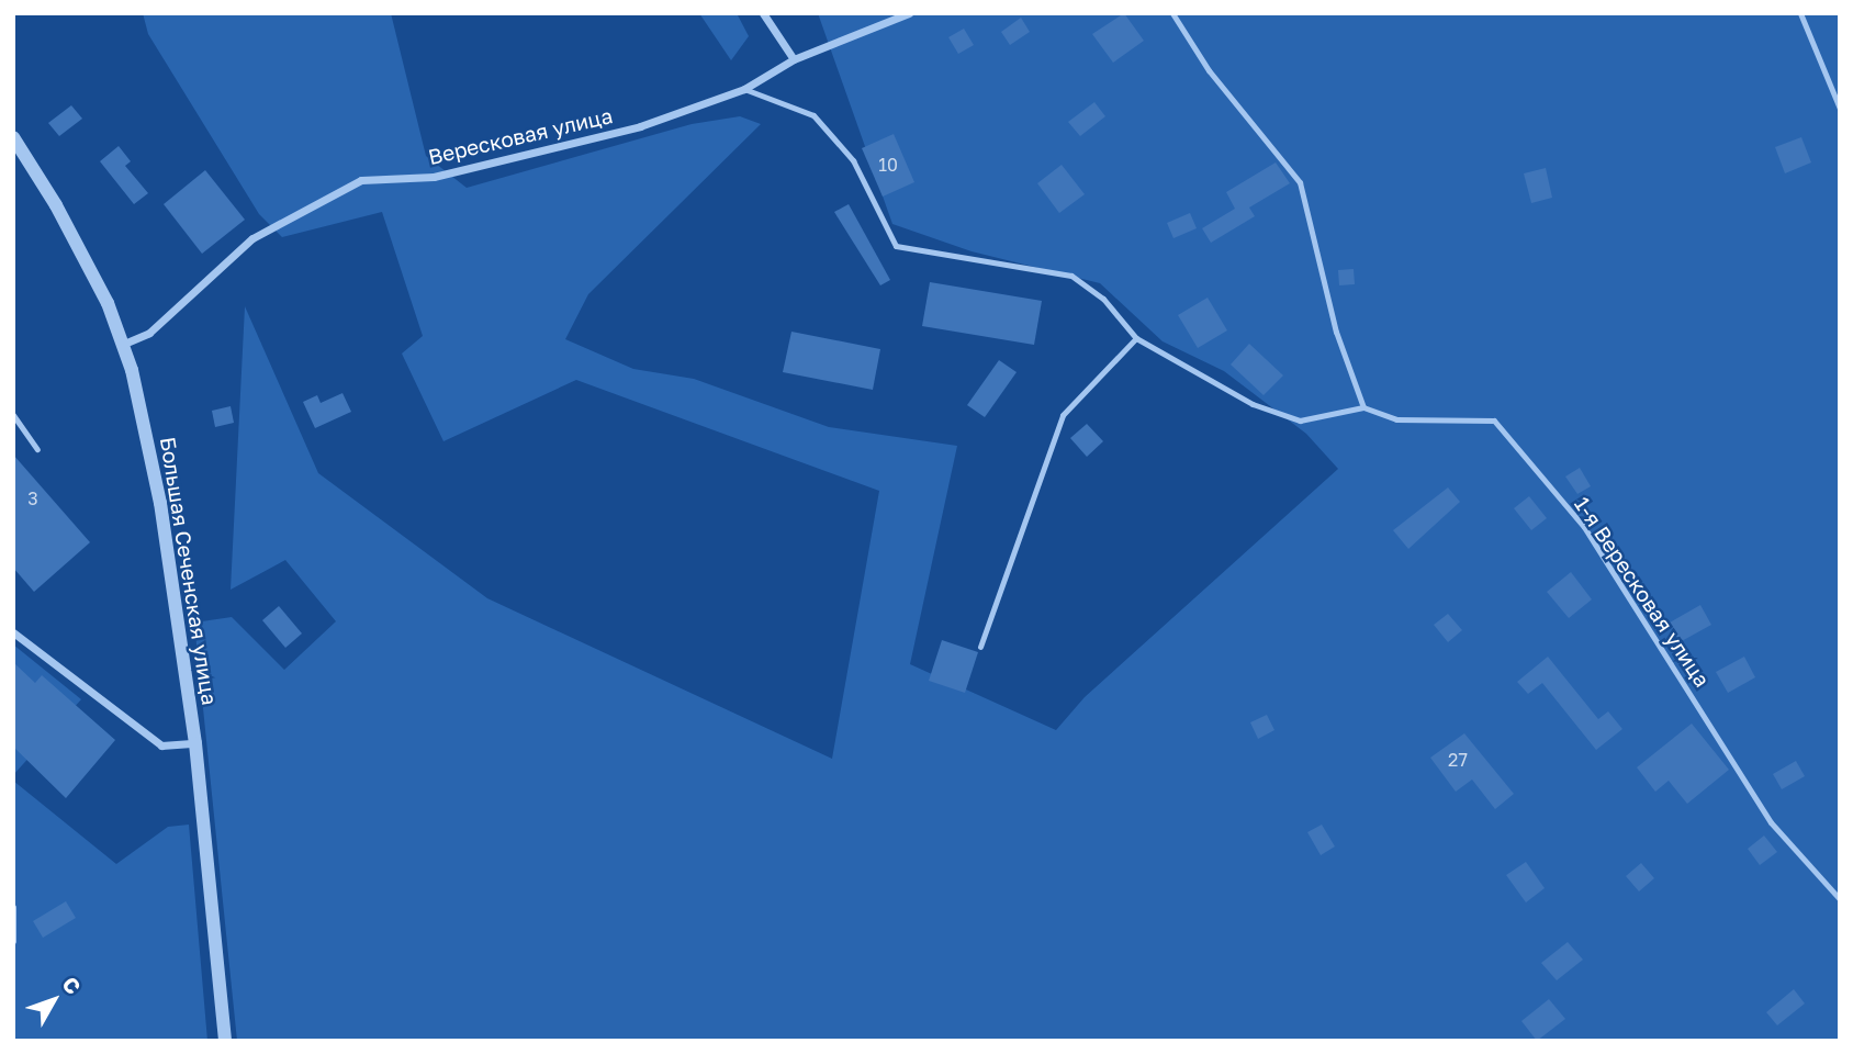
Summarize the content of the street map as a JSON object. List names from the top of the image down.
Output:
{
  "streets": {
    "street": ["Вересковая улица", "Большая Сеченская улица"],
    "lane": ["1-я Вересковая улица"]
  },
  "crossings": [
    ["Вересковая улица", "Большая Сеченская улица"]
  ],
  "house_numbers": ["10", "3", "27"],
  "north": "top right"
}
